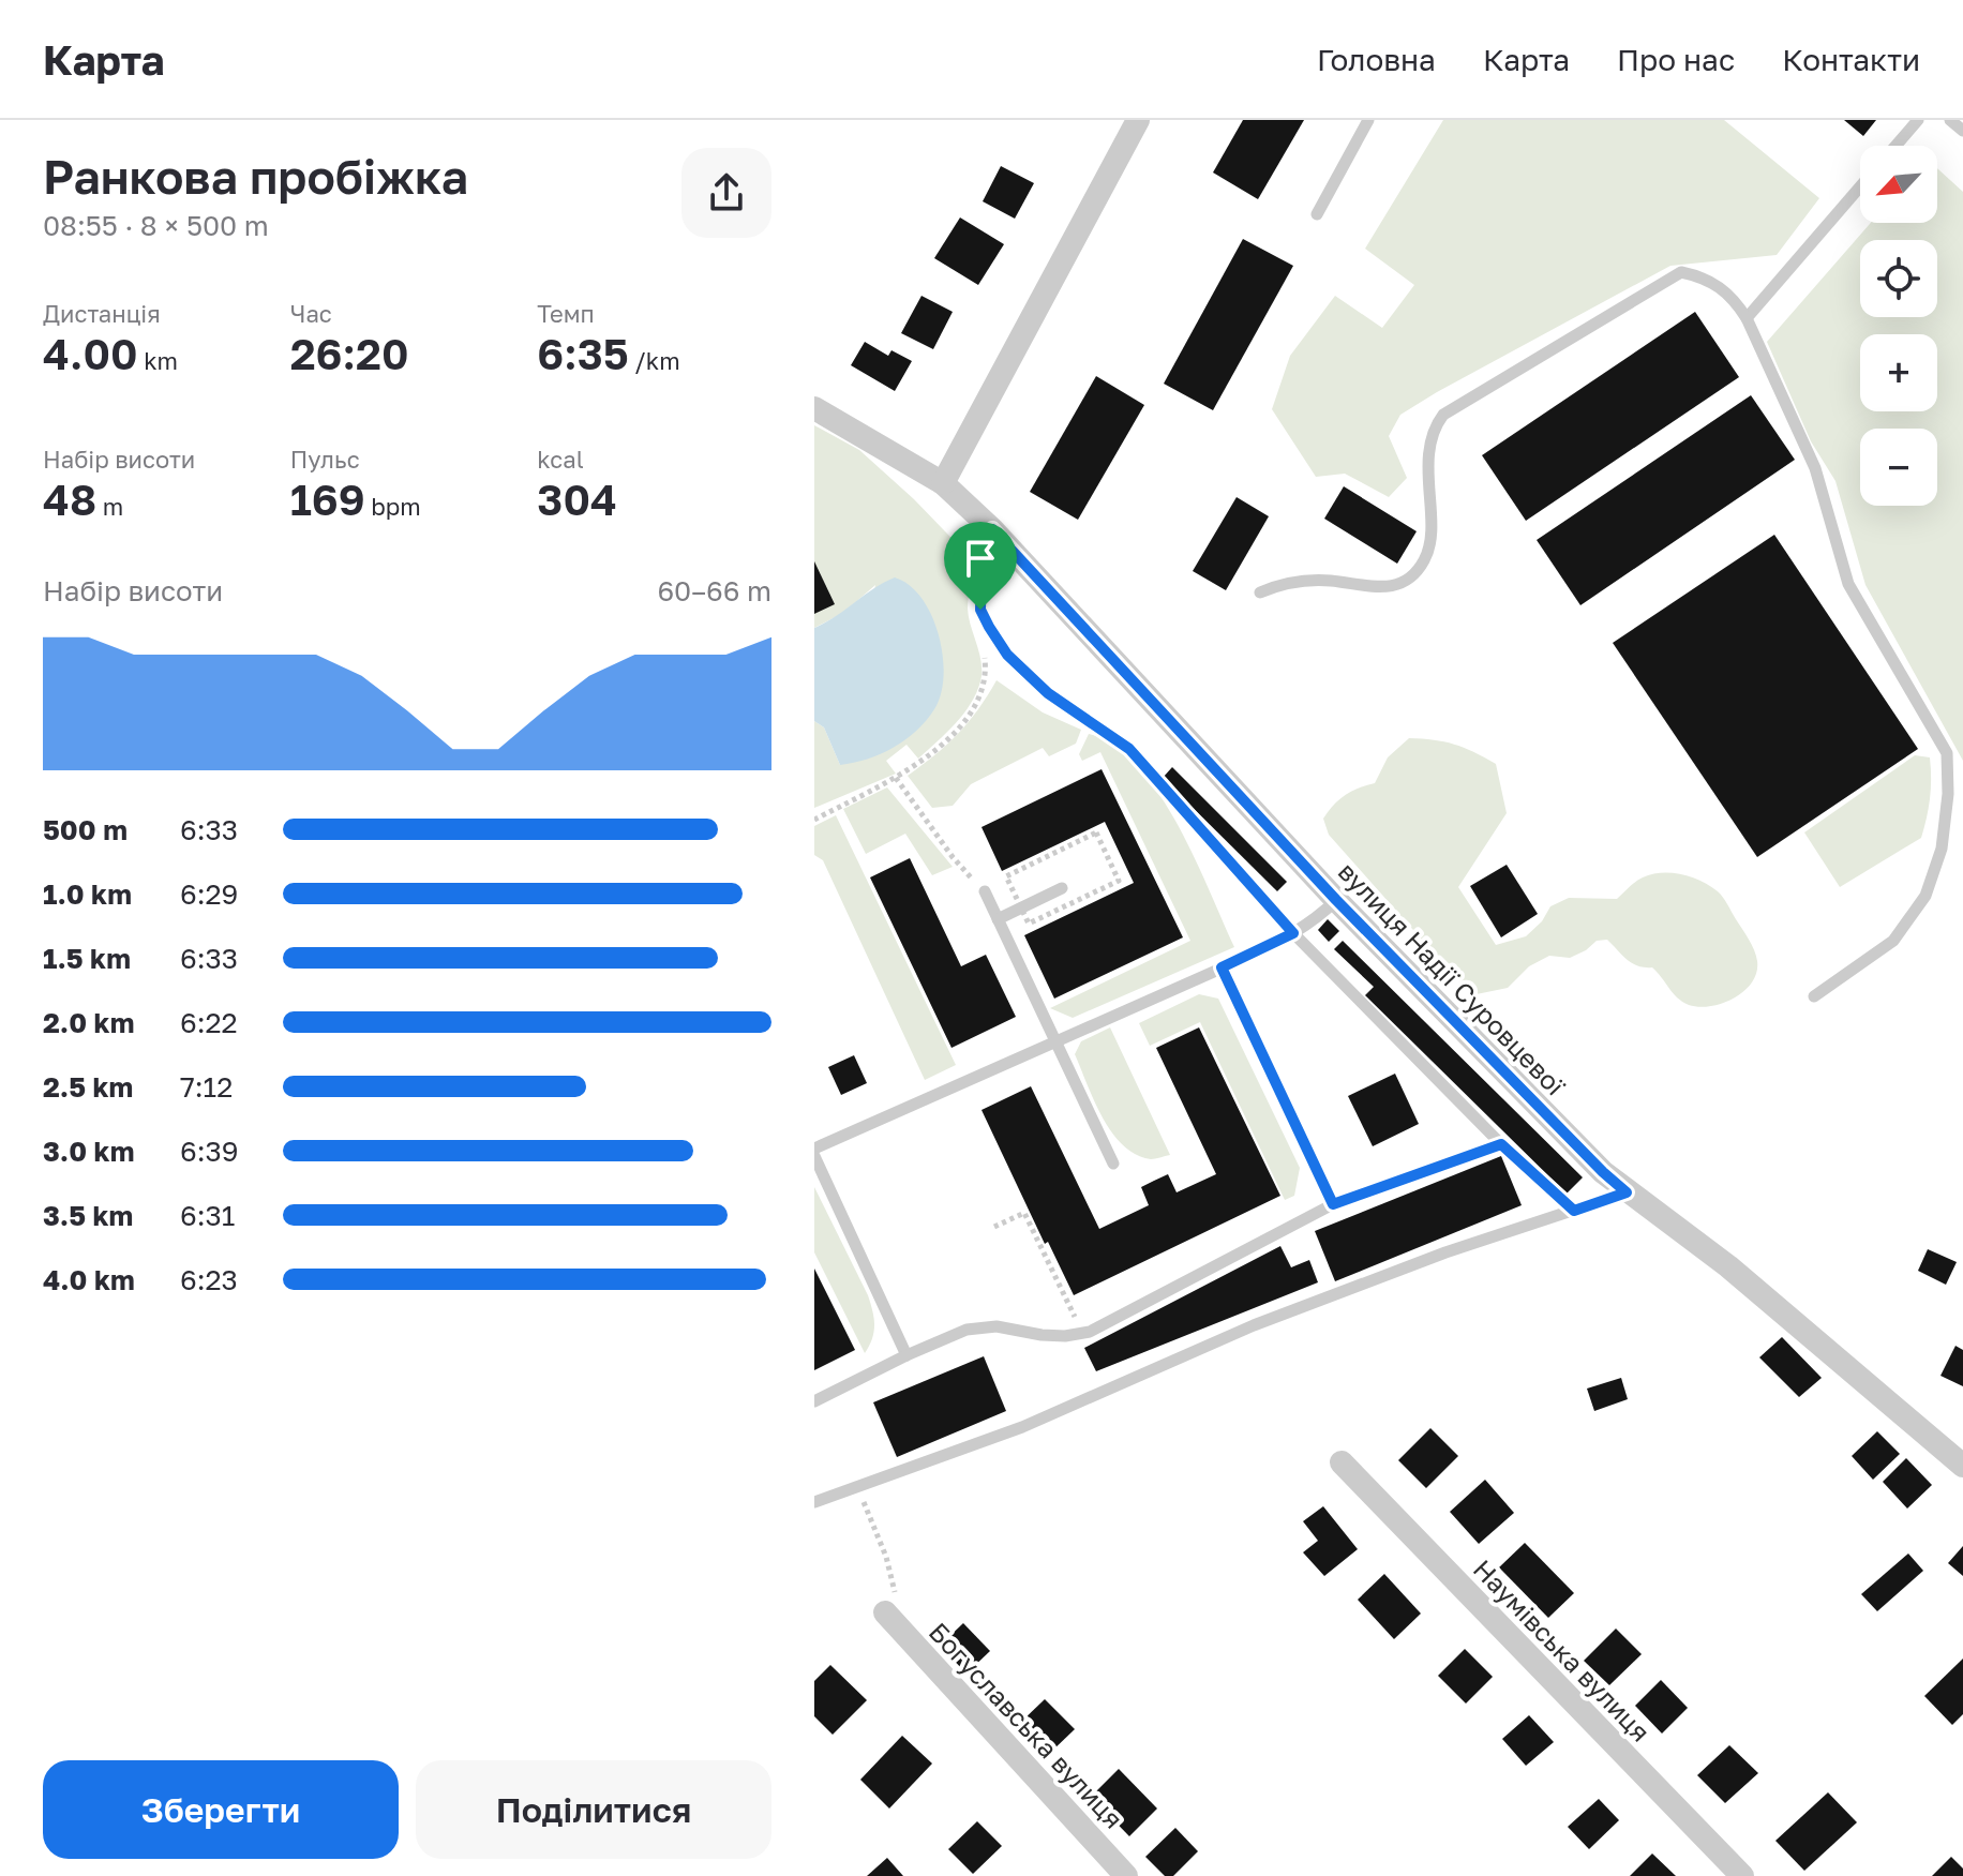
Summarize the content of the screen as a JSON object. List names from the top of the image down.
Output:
{
  "streets": {
    "street": ["вулиця Надії Суровцевої", "Наумівська вулиця", "Богуславська вулиця"]
  },
  "north": "bottom left",
  "page": {
    "header": "Карта",
    "nav": [
      "Головна",
      "Карта",
      "Про нас",
      "Контакти"
    ],
    "heading": ["Ранкова пробіжка", "08:55 · 8 × 500 m"],
    "map_buttons": ["+", "−"],
    "stats": [
      ["Дистанція", "4.00 km"],
      ["Час", "26:20"],
      ["Темп", "6:35 /km"],
      ["Набір висоти", "48 m"],
      ["Пульс", "169 bpm"],
      ["kcal", "304"]
    ],
    "chart": ["Набір висоти", "60–66 m"],
    "list": [
      {
        "name": "500 m",
        "note": "6:33"
      },
      {
        "name": "1.0 km",
        "note": "6:29"
      },
      {
        "name": "1.5 km",
        "note": "6:33"
      },
      {
        "name": "2.0 km",
        "note": "6:22"
      },
      {
        "name": "2.5 km",
        "note": "7:12"
      },
      {
        "name": "3.0 km",
        "note": "6:39"
      },
      {
        "name": "3.5 km",
        "note": "6:31"
      },
      {
        "name": "4.0 km",
        "note": "6:23"
      }
    ],
    "buttons": ["Зберегти", "Поділитися"]
  }
}
